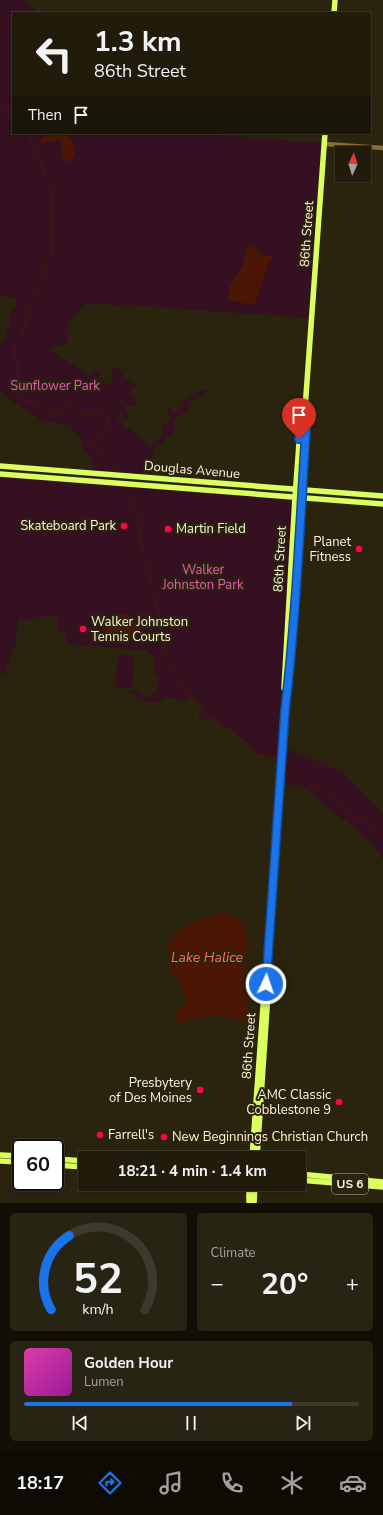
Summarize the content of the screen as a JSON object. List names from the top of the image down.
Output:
{
  "streets": {
    "main road": ["86th Street", "Douglas Avenue", "US 6"]
  },
  "crossings": [
    ["86th Street", "Douglas Avenue"]
  ],
  "water": ["Lake Halice"],
  "parks": ["Sunflower Park", "Walker Johnston Park"],
  "places": [
    "Skateboard Park",
    "Martin Field",
    "Planet Fitness",
    "Walker Johnston Tennis Courts",
    "Presbytery of Des Moines",
    "AMC Classic Cobblestone 9",
    "Farrell's",
    "New Beginnings Christian Church"
  ],
  "north": "top",
  "page": {
    "turn": ["1.3 km", "86th Street"],
    "then": "Then",
    "limit": "60",
    "trip": "18:21 · 4 min · 1.4 km",
    "tile": "Climate",
    "heat": ["−", "20°", "+"],
    "song": ["Golden Hour", "Lumen"],
    "tabs": "18:17",
    "gauge": ["52", "km/h"]
  }
}
